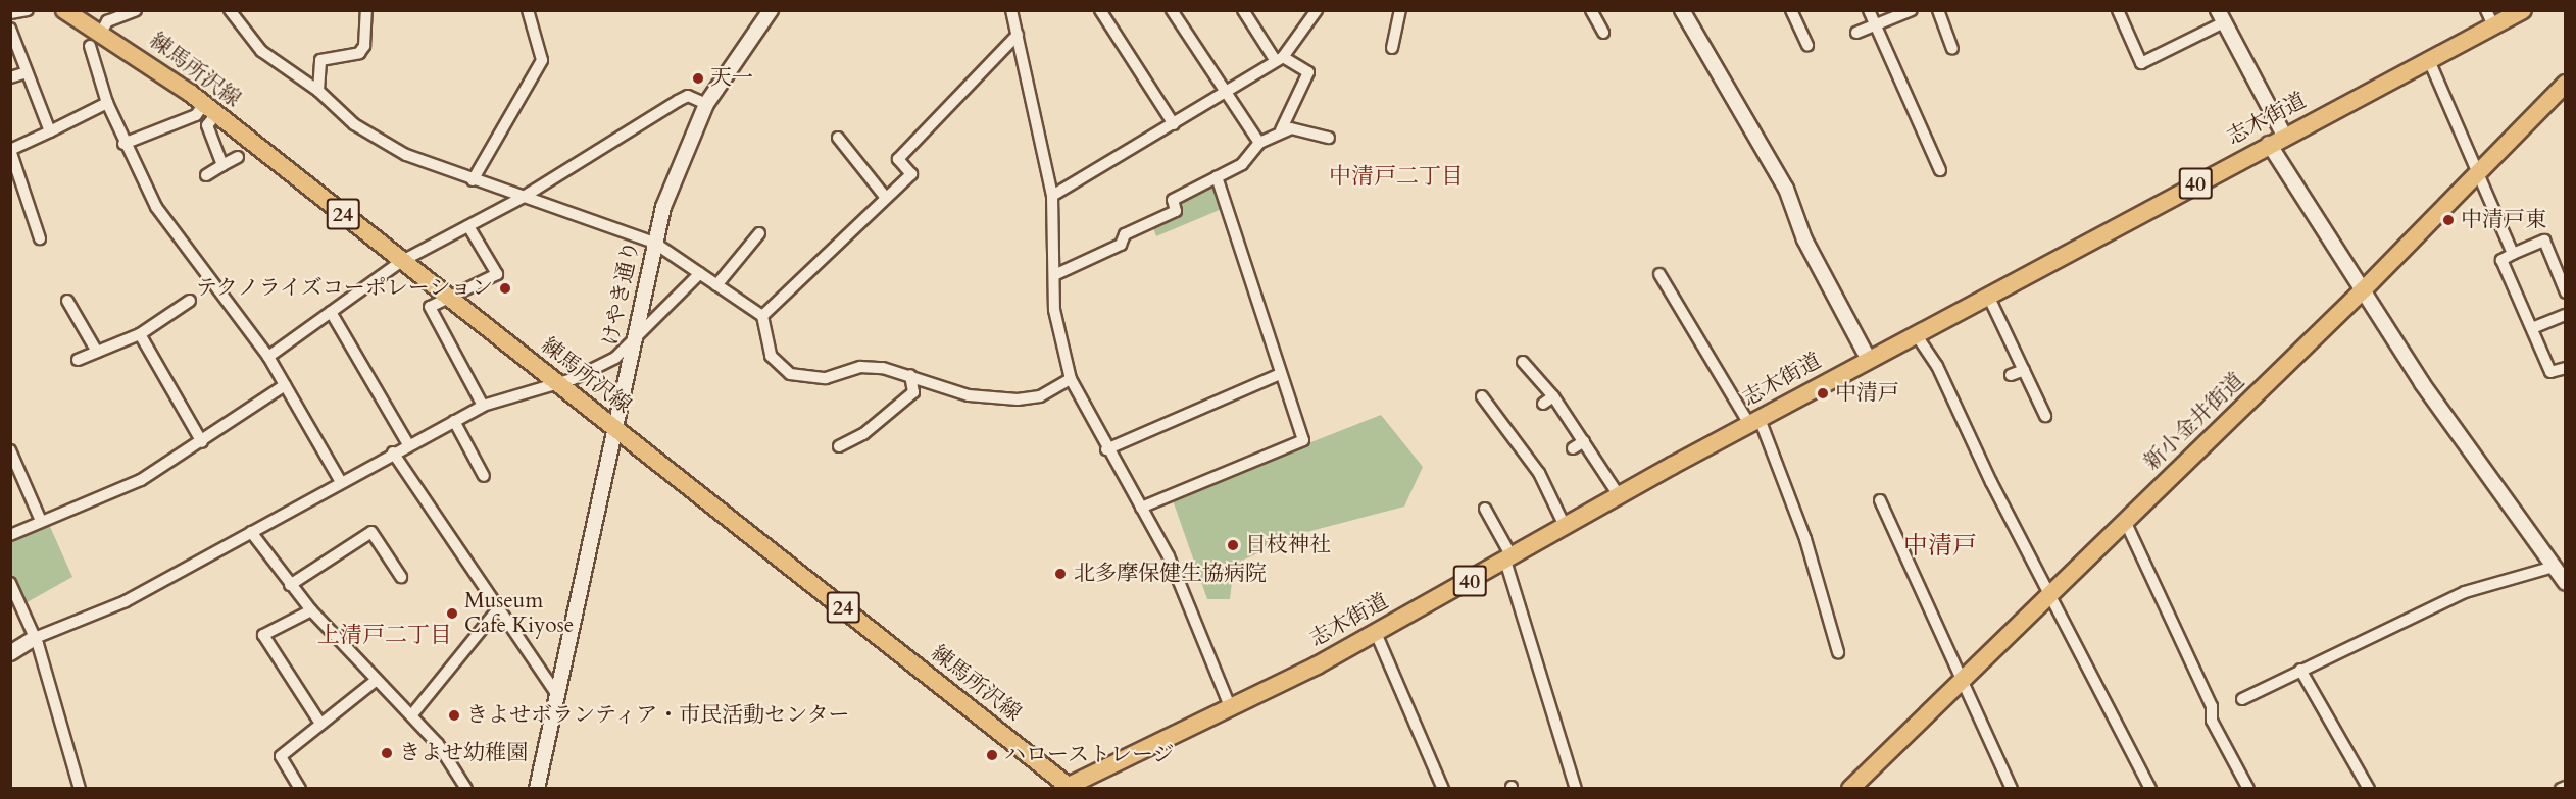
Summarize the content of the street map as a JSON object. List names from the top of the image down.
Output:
{
  "streets": {
    "main road": [
      "練馬所沢線",
      "志木街道",
      "40",
      "24",
      "新小金井街道"
    ],
    "street": ["けやき通り"]
  },
  "crossings": [
    ["練馬所沢線", "志木街道"],
    ["練馬所沢線", "けやき通り"]
  ],
  "districts": ["中清戸二丁目", "中清戸", "上清戸二丁目"],
  "places": [
    "天一",
    "中清戸東",
    "テクノライズコーポレーション",
    "中清戸",
    "日枝神社",
    "北多摩保健生協病院",
    "Museum Cafe Kiyose",
    "きよせボランティア・市民活動センター",
    "きよせ幼稚園",
    "ハローストレージ"
  ]
}
